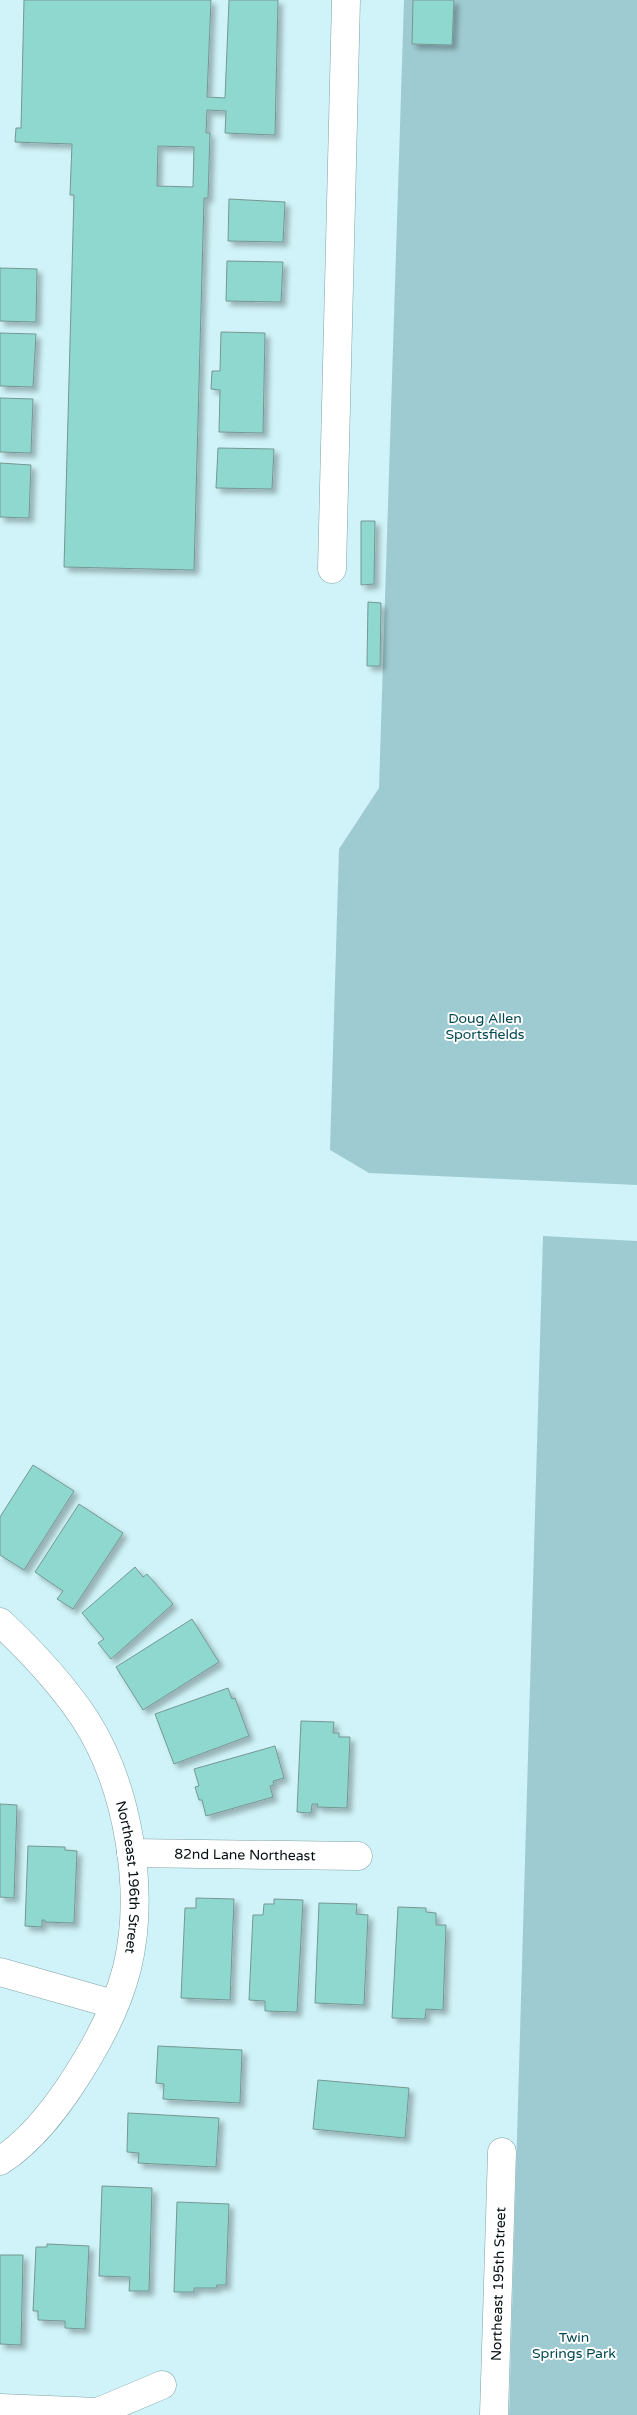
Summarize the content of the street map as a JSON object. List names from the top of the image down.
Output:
{
  "streets": {
    "street": ["82nd Lane Northeast", "Northeast 196th Street", "Northeast 195th Street"]
  },
  "crossings": [
    ["82nd Lane Northeast", "Northeast 196th Street"]
  ],
  "parks": ["Doug Allen Sportsfields", "Twin Springs Park"]
}
